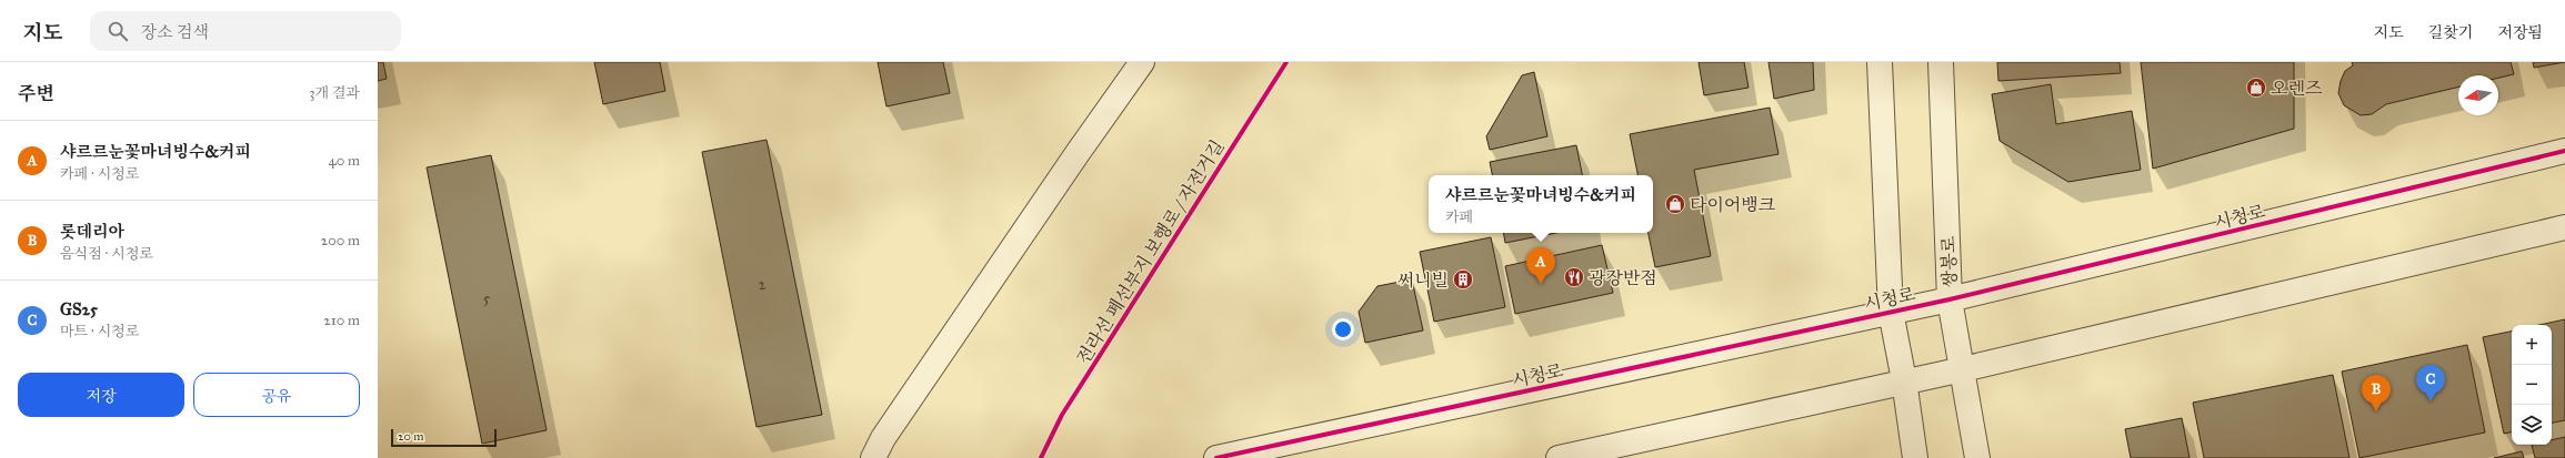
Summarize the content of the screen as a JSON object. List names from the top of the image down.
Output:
{
  "streets": {
    "street": ["시청로", "쌍봉로"],
    "cycle path": ["전라선 폐선부지 보행로 / 자전거길"]
  },
  "crossings": [
    ["시청로", "쌍봉로"]
  ],
  "places": {
    "shop": ["오렌즈", "타이어뱅크"],
    "restaurant": ["광장반점"],
    "building": ["써니빌"]
  },
  "house_numbers": ["2", "5"],
  "scale_bar": "20 m",
  "north": "left",
  "page": {
    "header": "지도",
    "search": "장소 검색",
    "nav": ["지도", "길찾기", "저장됨"],
    "heading": ["주변", "3개 결과"],
    "list": [
      {
        "mark": "A",
        "name": "샤르르눈꽃마녀빙수&커피",
        "note": "카페 · 시청로",
        "value": "40 m"
      },
      {
        "mark": "B",
        "name": "롯데리아",
        "note": "음식점 · 시청로",
        "value": "200 m"
      },
      {
        "mark": "C",
        "name": "GS25",
        "note": "마트 · 시청로",
        "value": "210 m"
      }
    ],
    "popup": ["샤르르눈꽃마녀빙수&커피", "카페"],
    "pins": ["A", "C", "B"],
    "map_buttons": ["+", "−"],
    "buttons": ["저장", "공유"],
    "scale": "20 m"
  }
}
